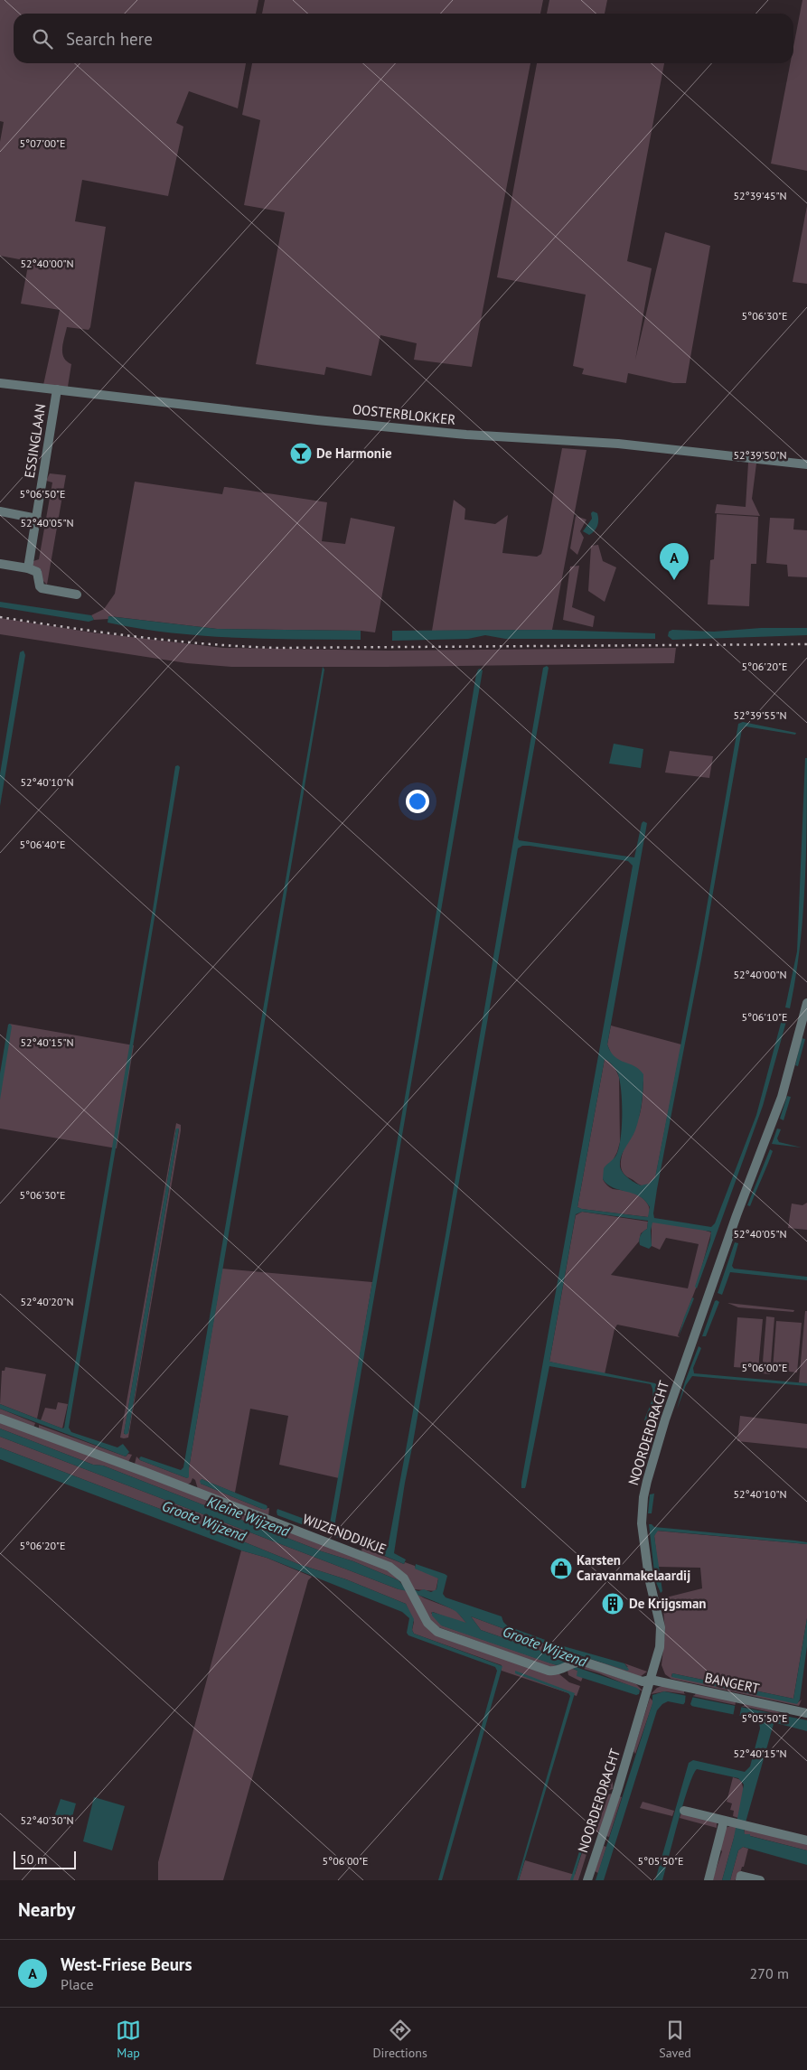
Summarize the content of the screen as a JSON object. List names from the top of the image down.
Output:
{
  "streets": {
    "street": [
      "OOSTERBLOKKER",
      "ESSINGLAAN",
      "NOORDERDRACHT",
      "WIJZENDDIJKJE",
      "BANGERT"
    ]
  },
  "crossings": [
    ["OOSTERBLOKKER", "ESSINGLAAN"],
    ["NOORDERDRACHT", "WIJZENDDIJKJE"],
    ["NOORDERDRACHT", "BANGERT"],
    ["WIJZENDDIJKJE", "BANGERT"]
  ],
  "water": ["Kleine Wijzend", "Groote Wijzend"],
  "places": {
    "bar": ["De Harmonie"],
    "shop": ["Karsten Caravanmakelaardij"],
    "building": ["De Krijgsman"]
  },
  "scale_bar": "50 m",
  "page": {
    "search": "Search here",
    "pins": "A",
    "scale": "50 m",
    "heading": "Nearby",
    "list": [
      {
        "mark": "A",
        "name": "West-Friese Beurs",
        "note": "Place",
        "value": "270 m"
      }
    ],
    "nav": ["Map", "Directions", "Saved"]
  },
  "coordinates": [
    "5°07'00\"E",
    "52°39'45\"N",
    "52°40'00\"N",
    "5°06'30\"E",
    "52°39'50\"N",
    "5°06'50\"E",
    "52°40'05\"N",
    "5°06'20\"E",
    "52°39'55\"N",
    "52°40'10\"N",
    "5°06'40\"E",
    "5°06'10\"E",
    "52°40'15\"N",
    "52°40'20\"N",
    "5°06'00\"E",
    "5°05'50\"E",
    "52°40'30\"N"
  ]
}
